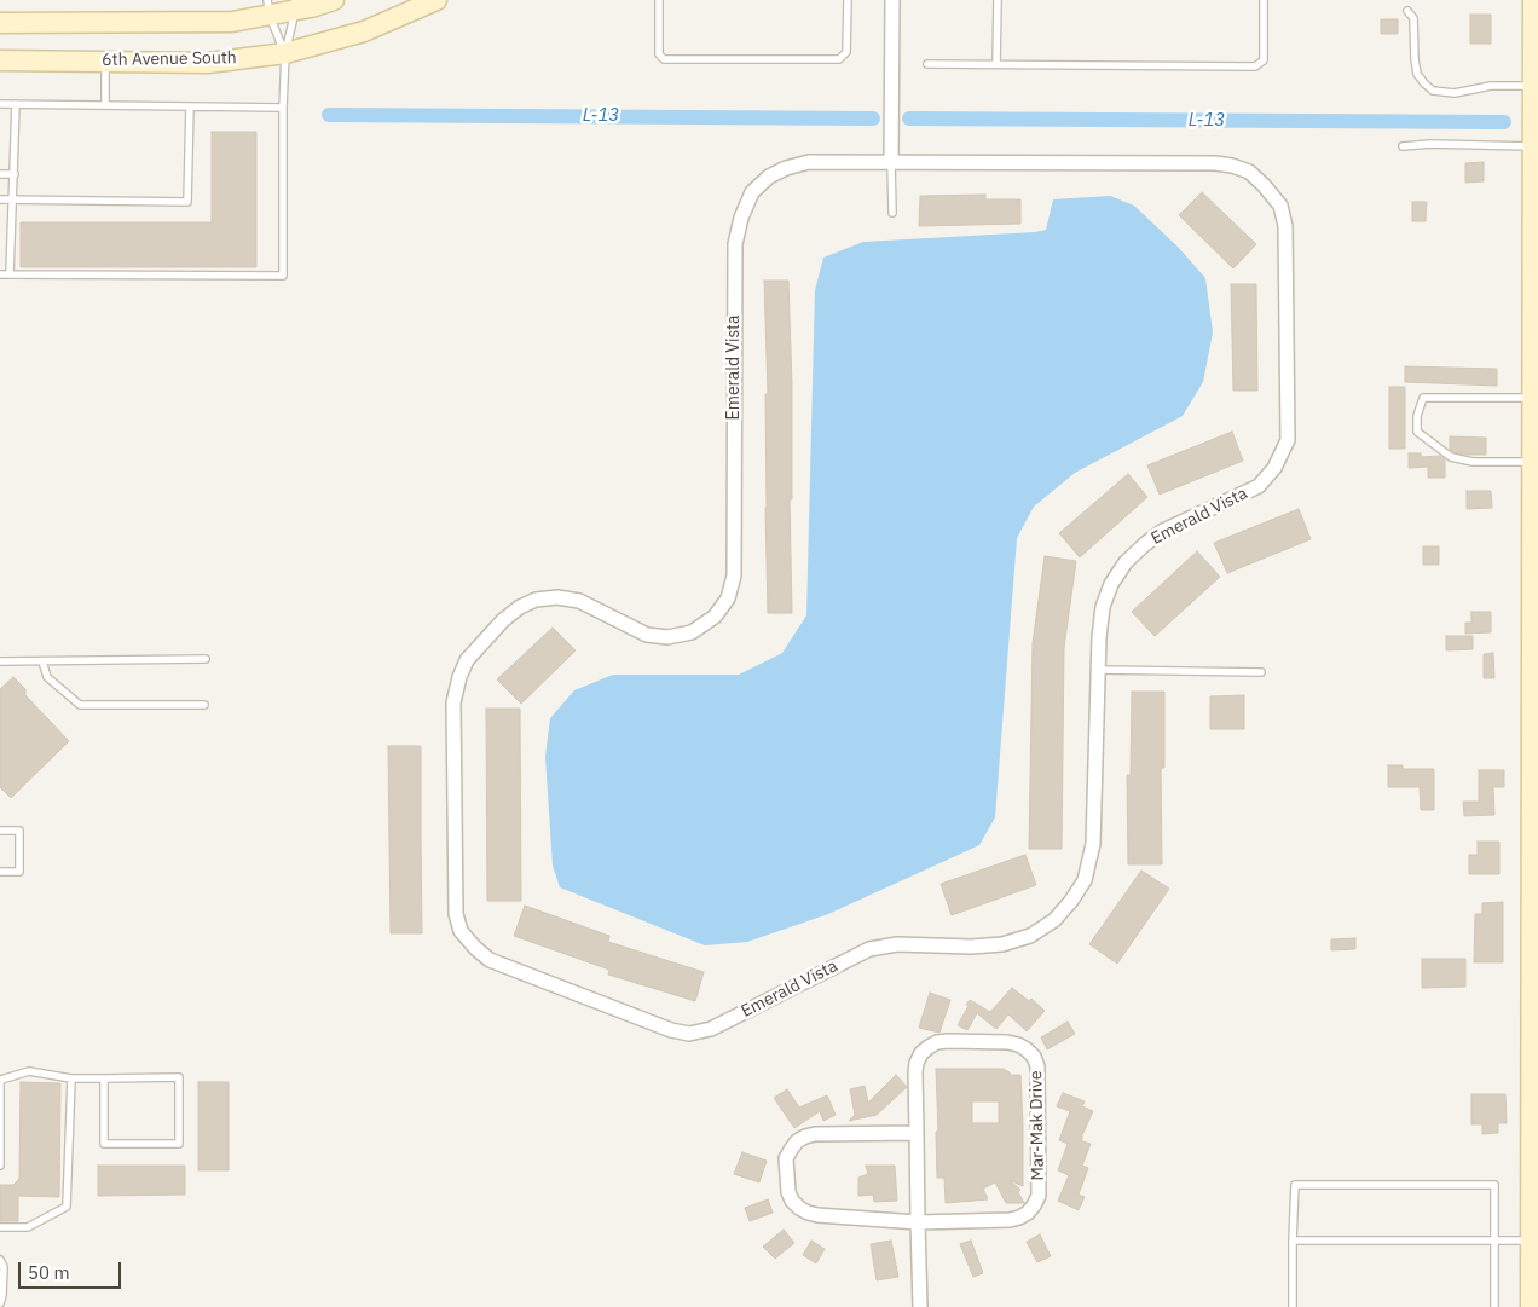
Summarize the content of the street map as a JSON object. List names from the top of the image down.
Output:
{
  "streets": {
    "street": ["6th Avenue South", "Emerald Vista", "Mar-Mak Drive"]
  },
  "water": ["L-13"],
  "scale_bar": "50 m"
}
